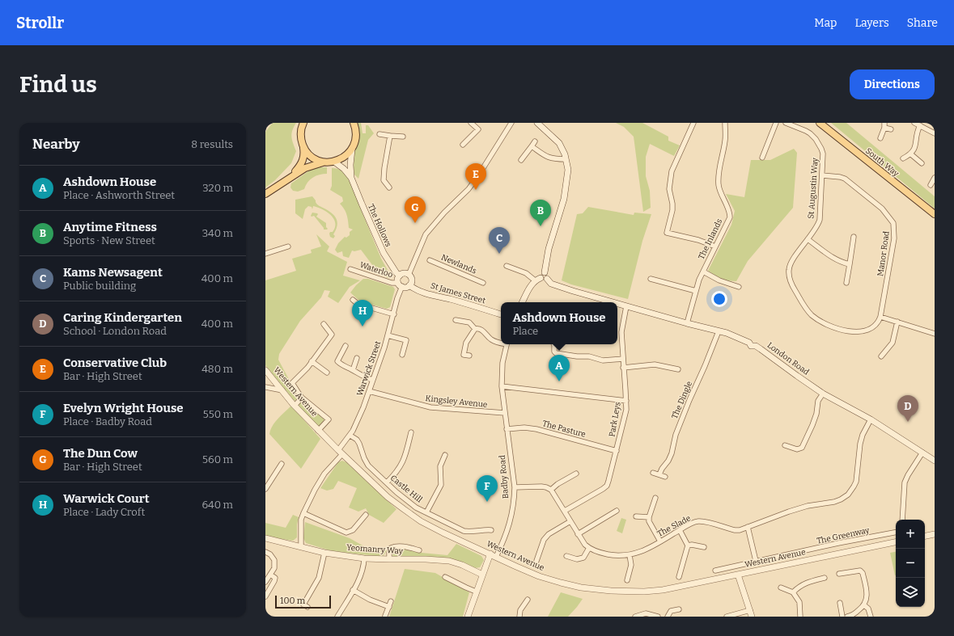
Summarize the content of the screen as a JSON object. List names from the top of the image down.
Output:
{
  "streets": {
    "main road": ["South Way"],
    "street": [
      "St Augustin Way",
      "The Hollows",
      "The Inlands",
      "Manor Road",
      "Newlands",
      "Waterloo",
      "St James Street",
      "London Road",
      "Warwick Street",
      "Western Avenue",
      "The Dingle",
      "Kingsley Avenue",
      "Park Leys",
      "The Pasture",
      "Badby Road",
      "Castle Hill",
      "The Slade",
      "The Greenway",
      "Yeomanry Way"
    ]
  },
  "crossings": [
    ["St Augustin Way", "Manor Road"],
    ["The Hollows", "Waterloo"],
    ["The Hollows", "St James Street"],
    ["The Hollows", "Warwick Street"],
    ["The Inlands", "London Road"],
    ["Waterloo", "St James Street"],
    ["Waterloo", "Warwick Street"],
    ["St James Street", "Warwick Street"],
    ["London Road", "The Dingle"],
    ["London Road", "Park Leys"],
    ["London Road", "The Slade"],
    ["Warwick Street", "Western Avenue"],
    ["Warwick Street", "Kingsley Avenue"],
    ["Warwick Street", "Castle Hill"],
    ["Warwick Street", "Yeomanry Way"],
    ["Western Avenue", "Badby Road"],
    ["Kingsley Avenue", "Badby Road"],
    ["Park Leys", "The Pasture"],
    ["The Pasture", "Badby Road"]
  ],
  "scale_bar": "100 m",
  "page": {
    "header": "Strollr",
    "nav": ["Map", "Layers", "Share"],
    "buttons": "Directions",
    "title": "Find us",
    "heading": ["Nearby", "8 results"],
    "pins": [
      "E",
      "G",
      "B",
      "C",
      "H",
      "A",
      "D",
      "F"
    ],
    "list": [
      {
        "mark": "A",
        "name": "Ashdown House",
        "note": "Place · Ashworth Street",
        "value": "320 m"
      },
      {
        "mark": "B",
        "name": "Anytime Fitness",
        "note": "Sports · New Street",
        "value": "340 m"
      },
      {
        "mark": "C",
        "name": "Kams Newsagent",
        "note": "Public building",
        "value": "400 m"
      },
      {
        "mark": "D",
        "name": "Caring Kindergarten",
        "note": "School · London Road",
        "value": "400 m"
      },
      {
        "mark": "E",
        "name": "Conservative Club",
        "note": "Bar · High Street",
        "value": "480 m"
      },
      {
        "mark": "F",
        "name": "Evelyn Wright House",
        "note": "Place · Badby Road",
        "value": "550 m"
      },
      {
        "mark": "G",
        "name": "The Dun Cow",
        "note": "Bar · High Street",
        "value": "560 m"
      },
      {
        "mark": "H",
        "name": "Warwick Court",
        "note": "Place · Lady Croft",
        "value": "640 m"
      }
    ],
    "popup": ["Ashdown House", "Place"],
    "map_buttons": ["+", "−"],
    "scale": "100 m"
  }
}
